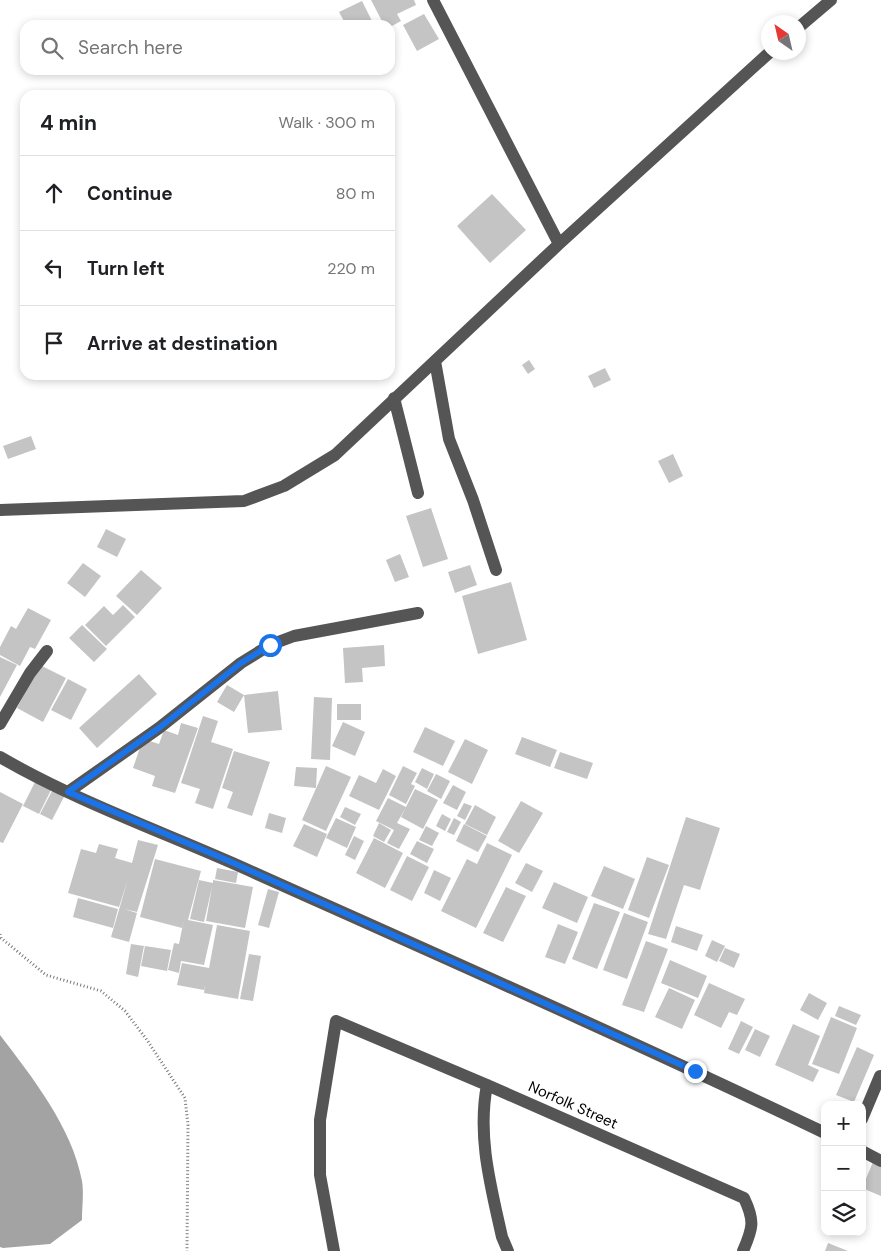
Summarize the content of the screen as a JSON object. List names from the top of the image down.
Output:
{
  "streets": {
    "street": ["Norfolk Street"]
  },
  "north": "top left",
  "page": {
    "search": "Search here",
    "heading": ["4 min", "Walk · 300 m"],
    "list": [
      ["Continue", "80 m"],
      ["Turn left", "220 m"],
      "Arrive at destination"
    ],
    "map_buttons": ["+", "−"]
  }
}
